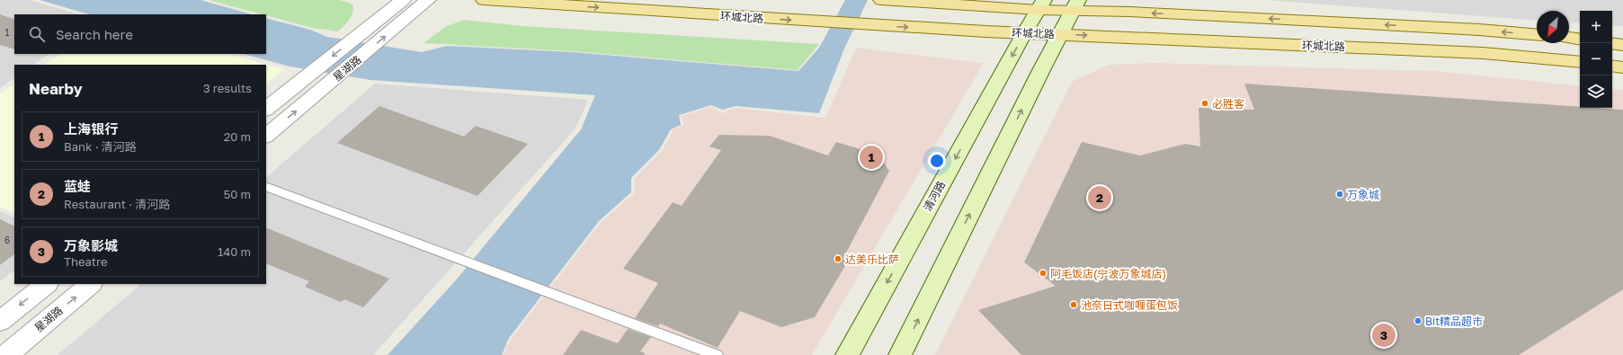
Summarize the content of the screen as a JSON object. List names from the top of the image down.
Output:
{
  "streets": {
    "main road": ["环城北路", "清河路"],
    "street": ["星湖路"]
  },
  "crossings": [
    ["环城北路", "清河路"]
  ],
  "places": [
    "必胜客",
    "万象城",
    "达美乐比萨",
    "阿毛饭店(宁波万象城店)",
    "池奈日式咖喱蛋包饭",
    "Bit精品超市"
  ],
  "house_numbers": ["1", "6"],
  "north": "bottom left",
  "page": {
    "map_buttons": ["+", "−"],
    "search": "Search here",
    "heading": ["Nearby", "3 results"],
    "list": [
      {
        "mark": "1",
        "name": "上海银行",
        "note": "Bank · 清河路",
        "value": "20 m"
      },
      {
        "mark": "2",
        "name": "蓝蛙",
        "note": "Restaurant · 清河路",
        "value": "50 m"
      },
      {
        "mark": "3",
        "name": "万象影城",
        "note": "Theatre",
        "value": "140 m"
      }
    ],
    "pins": ["1", "2", "3"]
  }
}
